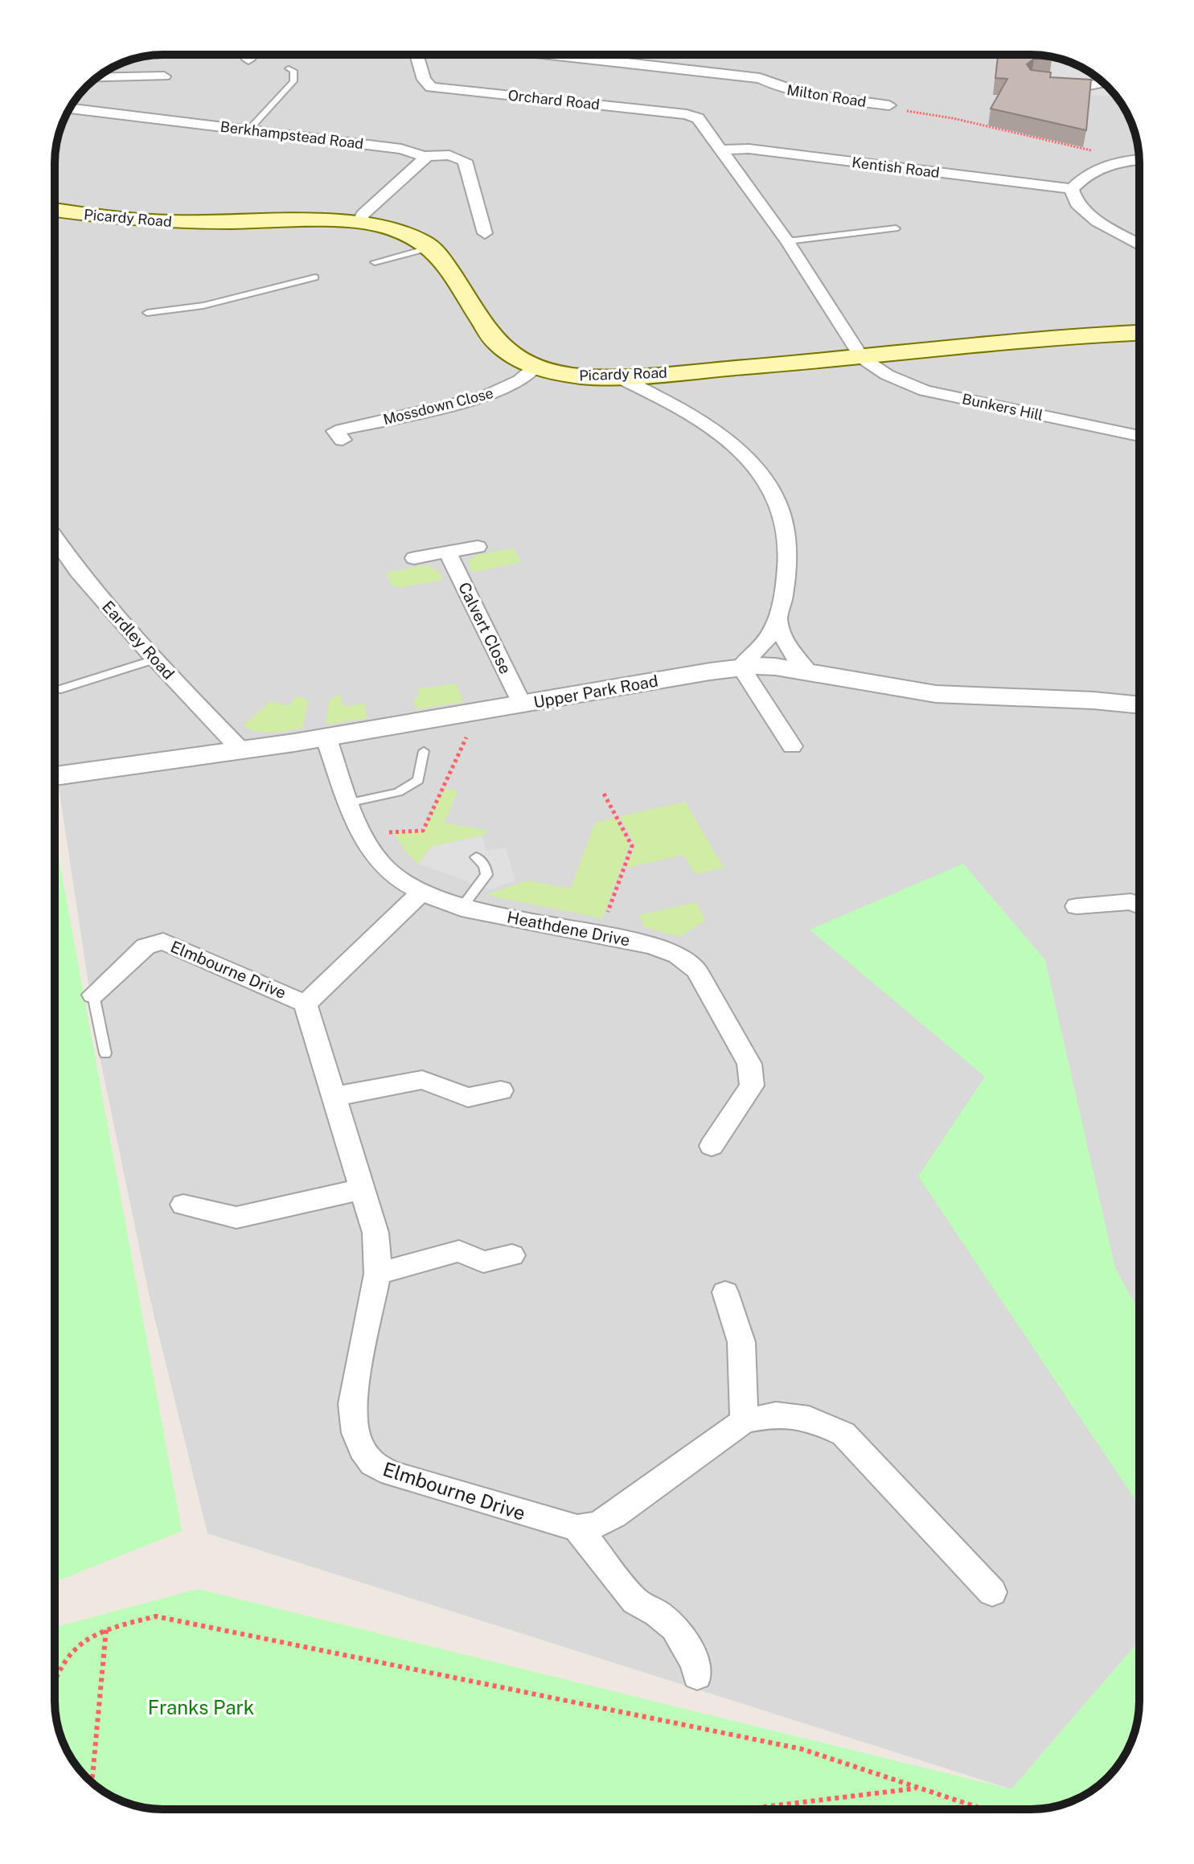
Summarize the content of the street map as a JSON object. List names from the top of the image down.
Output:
{
  "streets": {
    "main road": ["Picardy Road"],
    "street": [
      "Milton Road",
      "Orchard Road",
      "Berkhampstead Road",
      "Kentish Road",
      "Mossdown Close",
      "Bunkers Hill",
      "Calvert Close",
      "Eardley Road",
      "Upper Park Road",
      "Heathdene Drive",
      "Elmbourne Drive"
    ]
  },
  "crossings": [
    ["Orchard Road", "Kentish Road"],
    ["Picardy Road", "Mossdown Close"],
    ["Picardy Road", "Bunkers Hill"],
    ["Calvert Close", "Upper Park Road"],
    ["Eardley Road", "Upper Park Road"],
    ["Upper Park Road", "Heathdene Drive"],
    ["Heathdene Drive", "Elmbourne Drive"]
  ],
  "parks": ["Franks Park"]
}
